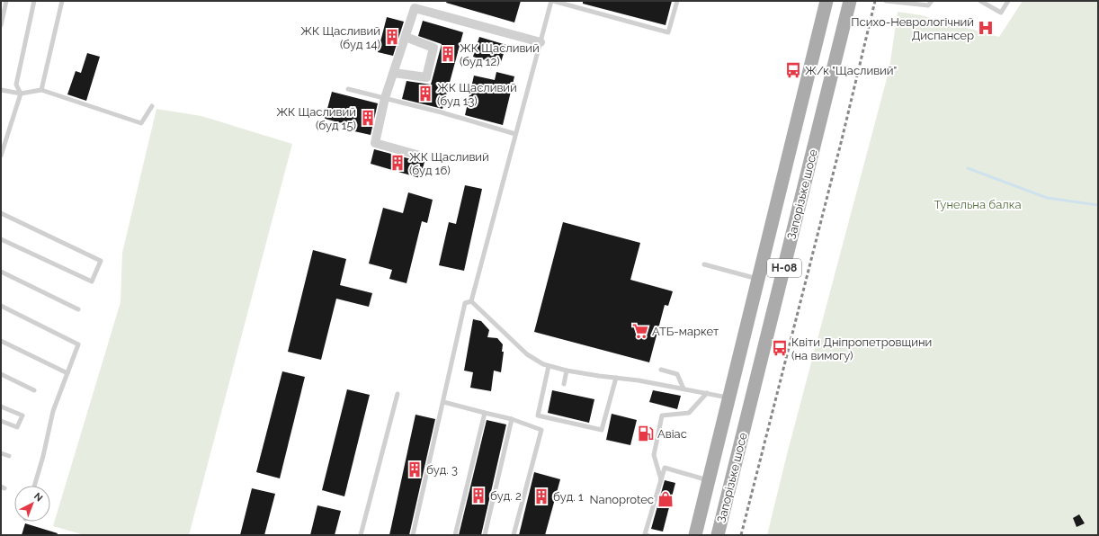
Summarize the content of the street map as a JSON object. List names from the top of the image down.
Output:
{
  "streets": {
    "main road": ["Запорізьке шосе", "Н-08"]
  },
  "parks": ["Тунельна балка"],
  "places": {
    "hospital": ["Психо-Неврологічний Диспансер"],
    "building": [
      "ЖК Щасливий (буд 14)",
      "ЖК Щасливий (буд 12)",
      "ЖК Щасливий (буд 13)",
      "ЖК Щасливий (буд 15)",
      "ЖК Щасливий (буд 16)",
      "буд. 3",
      "буд. 2",
      "буд. 1"
    ],
    "bus stop": ["Ж/к \"Щасливий\"", "Квіти Дніпропетровщини (на вимогу)"],
    "supermarket": ["АТБ-маркет"],
    "fuel station": ["Авіас"],
    "shop": ["Nanoprotec"]
  },
  "north": "top right"
}
